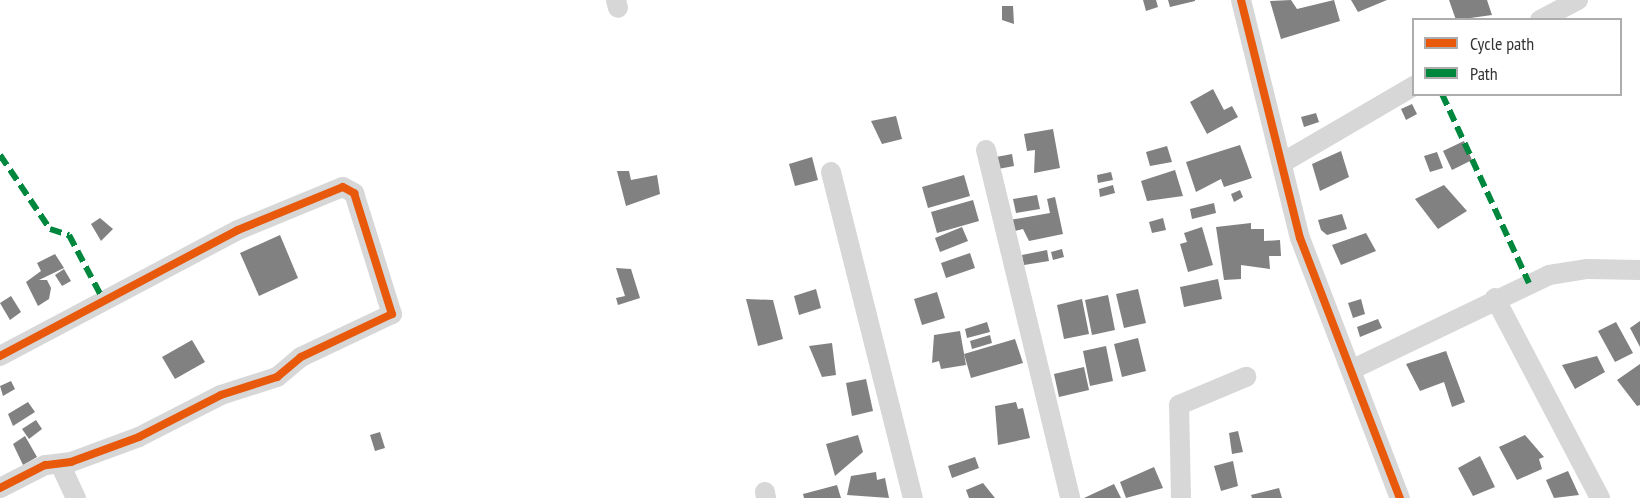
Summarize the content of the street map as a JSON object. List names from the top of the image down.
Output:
{
  "legend": ["Cycle path", "Path"]
}
